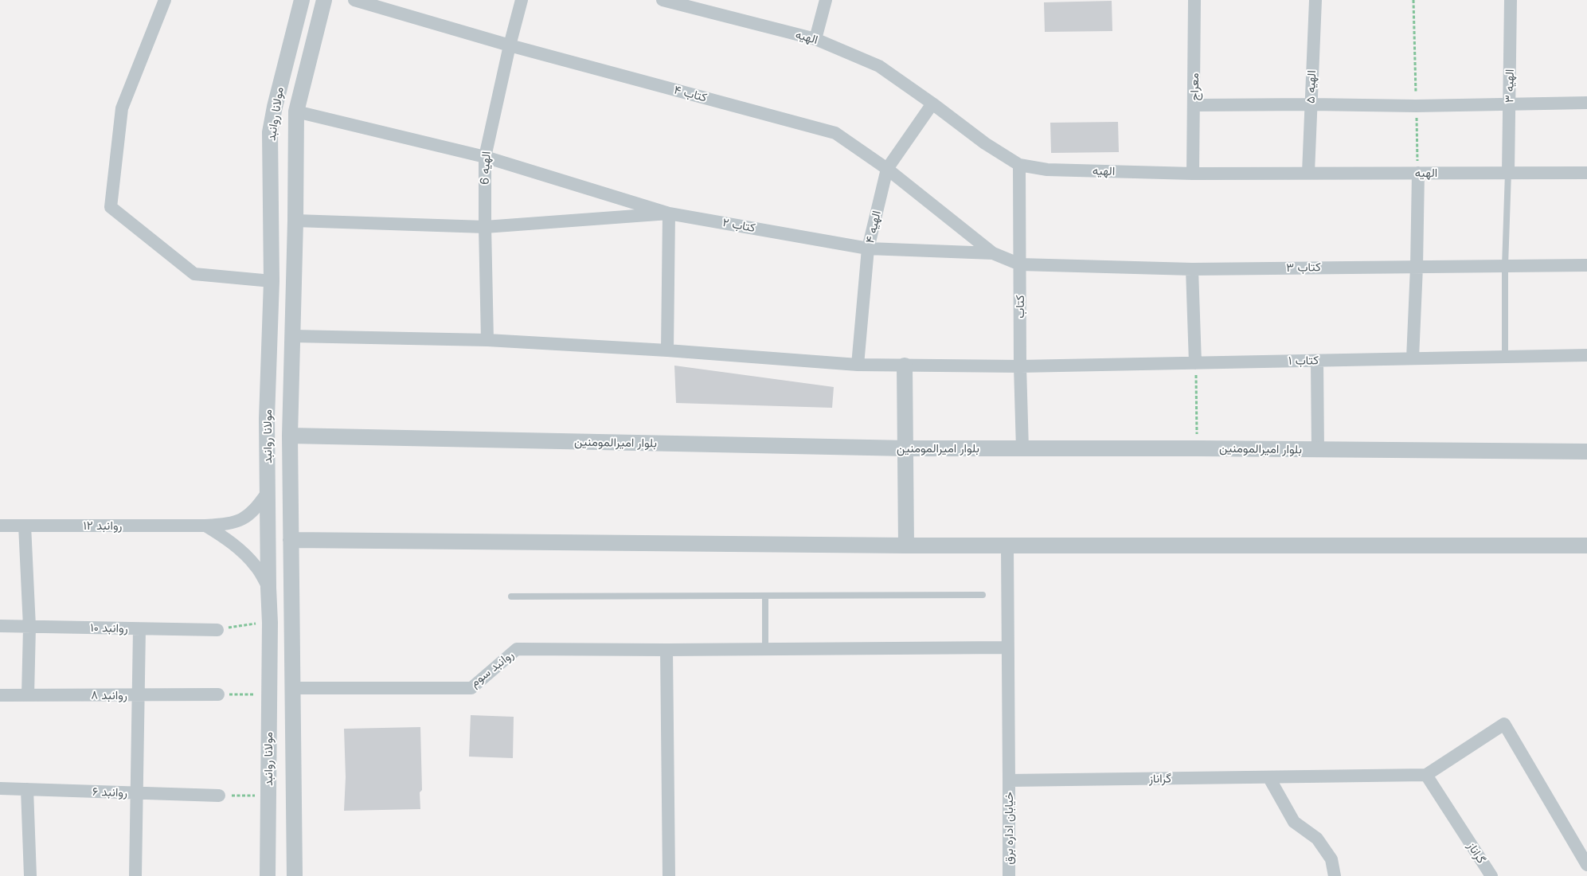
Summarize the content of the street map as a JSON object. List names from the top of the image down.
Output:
{
  "streets": {
    "street": [
      "الهیه",
      "الهیه ۳",
      "معراج",
      "الهیه ۵",
      "کتاب ۴",
      "مولانا روانبد",
      "الهیه 6",
      "کتاب ۲",
      "الهیه ۴",
      "کتاب ۳",
      "کتاب",
      "کتاب ۱",
      "بلوار امیرالمومنین",
      "روانبد ۱۲",
      "روانبد ۱۰",
      "روانبد سوم",
      "روانبد ۸",
      "گراناز",
      "روانبد ۶",
      "خیابان اداره برق"
    ]
  },
  "crossings": [
    ["الهیه", "الهیه ۳"],
    ["الهیه", "معراج"],
    ["الهیه", "الهیه ۵"],
    ["الهیه", "الهیه ۴"],
    ["الهیه", "کتاب"],
    ["کتاب ۴", "الهیه 6"],
    ["کتاب ۴", "کتاب ۲"],
    ["کتاب ۴", "الهیه ۴"],
    ["مولانا روانبد", "کتاب ۲"],
    ["مولانا روانبد", "کتاب ۱"],
    ["مولانا روانبد", "بلوار امیرالمومنین"],
    ["مولانا روانبد", "روانبد ۱۲"],
    ["مولانا روانبد", "روانبد سوم"],
    ["الهیه 6", "کتاب ۲"],
    ["الهیه 6", "کتاب ۱"],
    ["کتاب ۲", "الهیه ۴"],
    ["الهیه ۴", "کتاب ۱"],
    ["کتاب ۳", "کتاب"],
    ["کتاب", "کتاب ۱"],
    ["کتاب", "بلوار امیرالمومنین"],
    ["گراناز", "خیابان اداره برق"]
  ]
}
